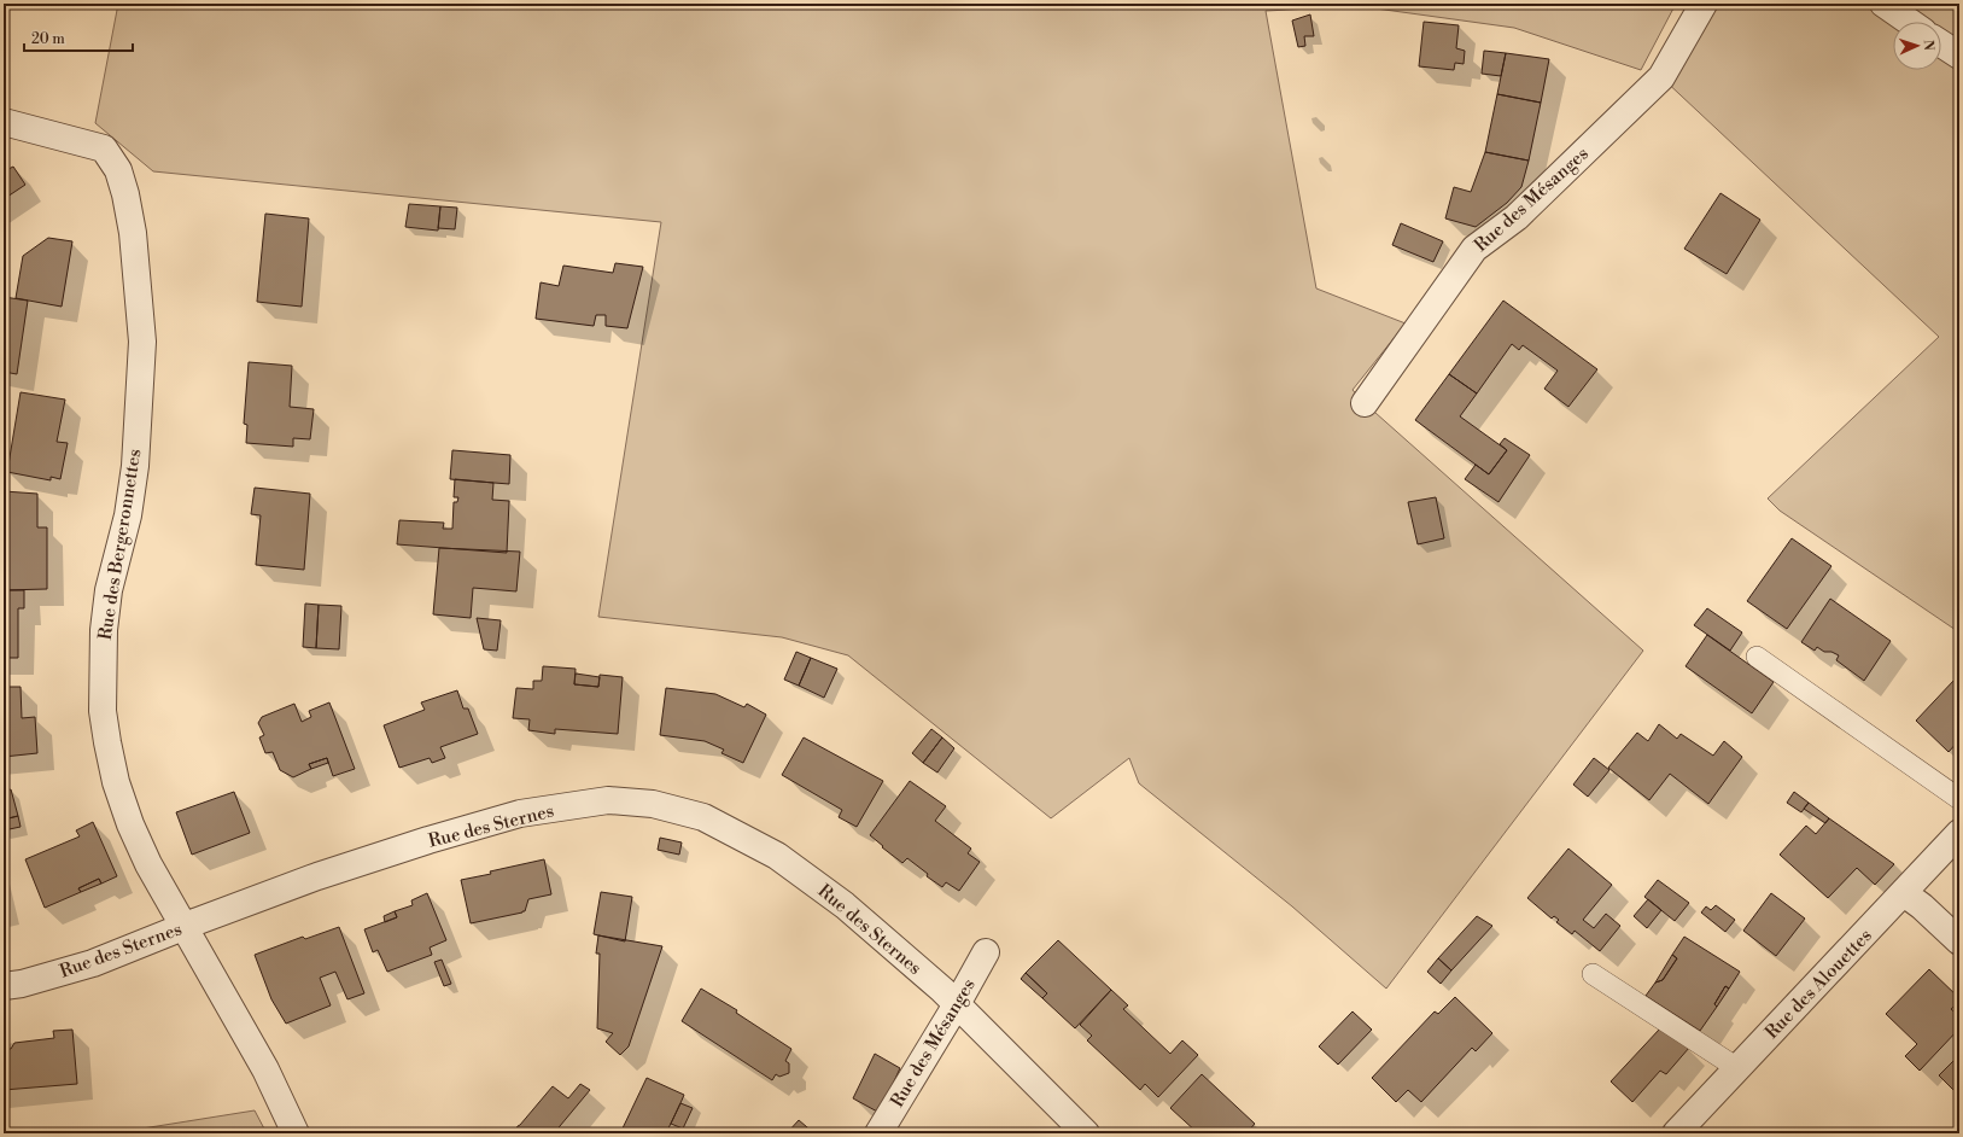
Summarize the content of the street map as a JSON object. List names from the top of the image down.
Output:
{
  "streets": {
    "street": [
      "Rue des Mésanges",
      "Rue des Bergeronnettes",
      "Rue des Sternes",
      "Rue des Alouettes"
    ]
  },
  "crossings": [
    ["Rue des Mésanges", "Rue des Sternes"],
    ["Rue des Bergeronnettes", "Rue des Sternes"]
  ],
  "scale_bar": "20 m",
  "north": "right"
}
